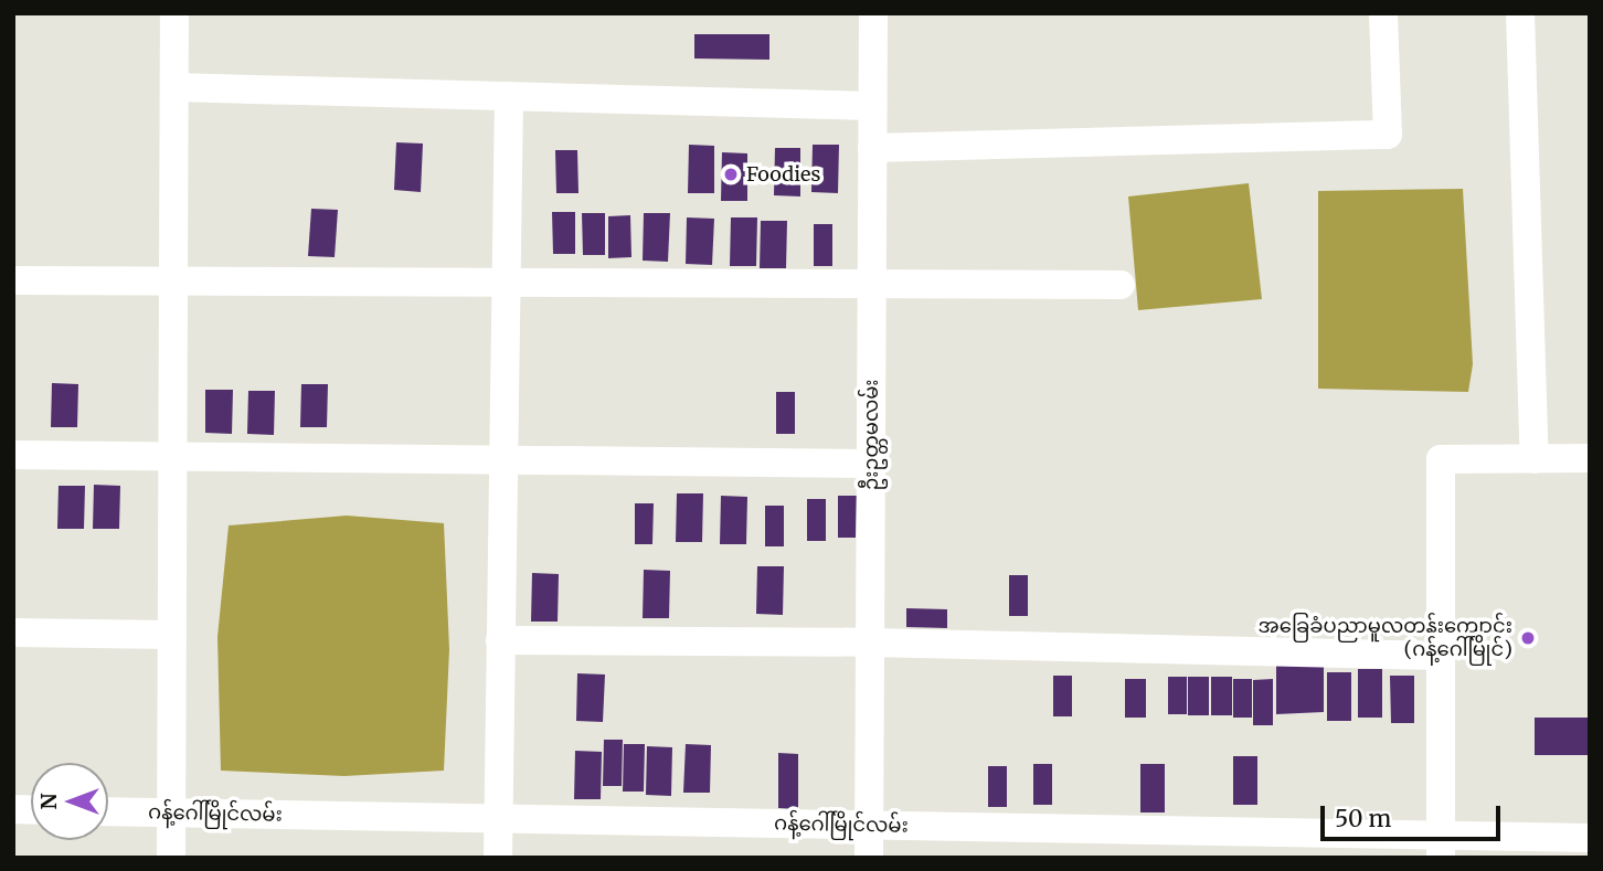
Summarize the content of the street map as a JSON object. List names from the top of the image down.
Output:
{
  "streets": {
    "street": ["ဦးဥတ္တမလမ်း", "ဂန့်ဂေါ်မြိုင်လမ်း"]
  },
  "crossings": [
    ["ဦးဥတ္တမလမ်း", "ဂန့်ဂေါ်မြိုင်လမ်း"]
  ],
  "places": ["Foodies", "အခြေခံပညာမူလတန်းကျောင်း (ဂန့်ဂေါ်မြိုင်)"],
  "scale_bar": "50 m",
  "north": "left"
}
